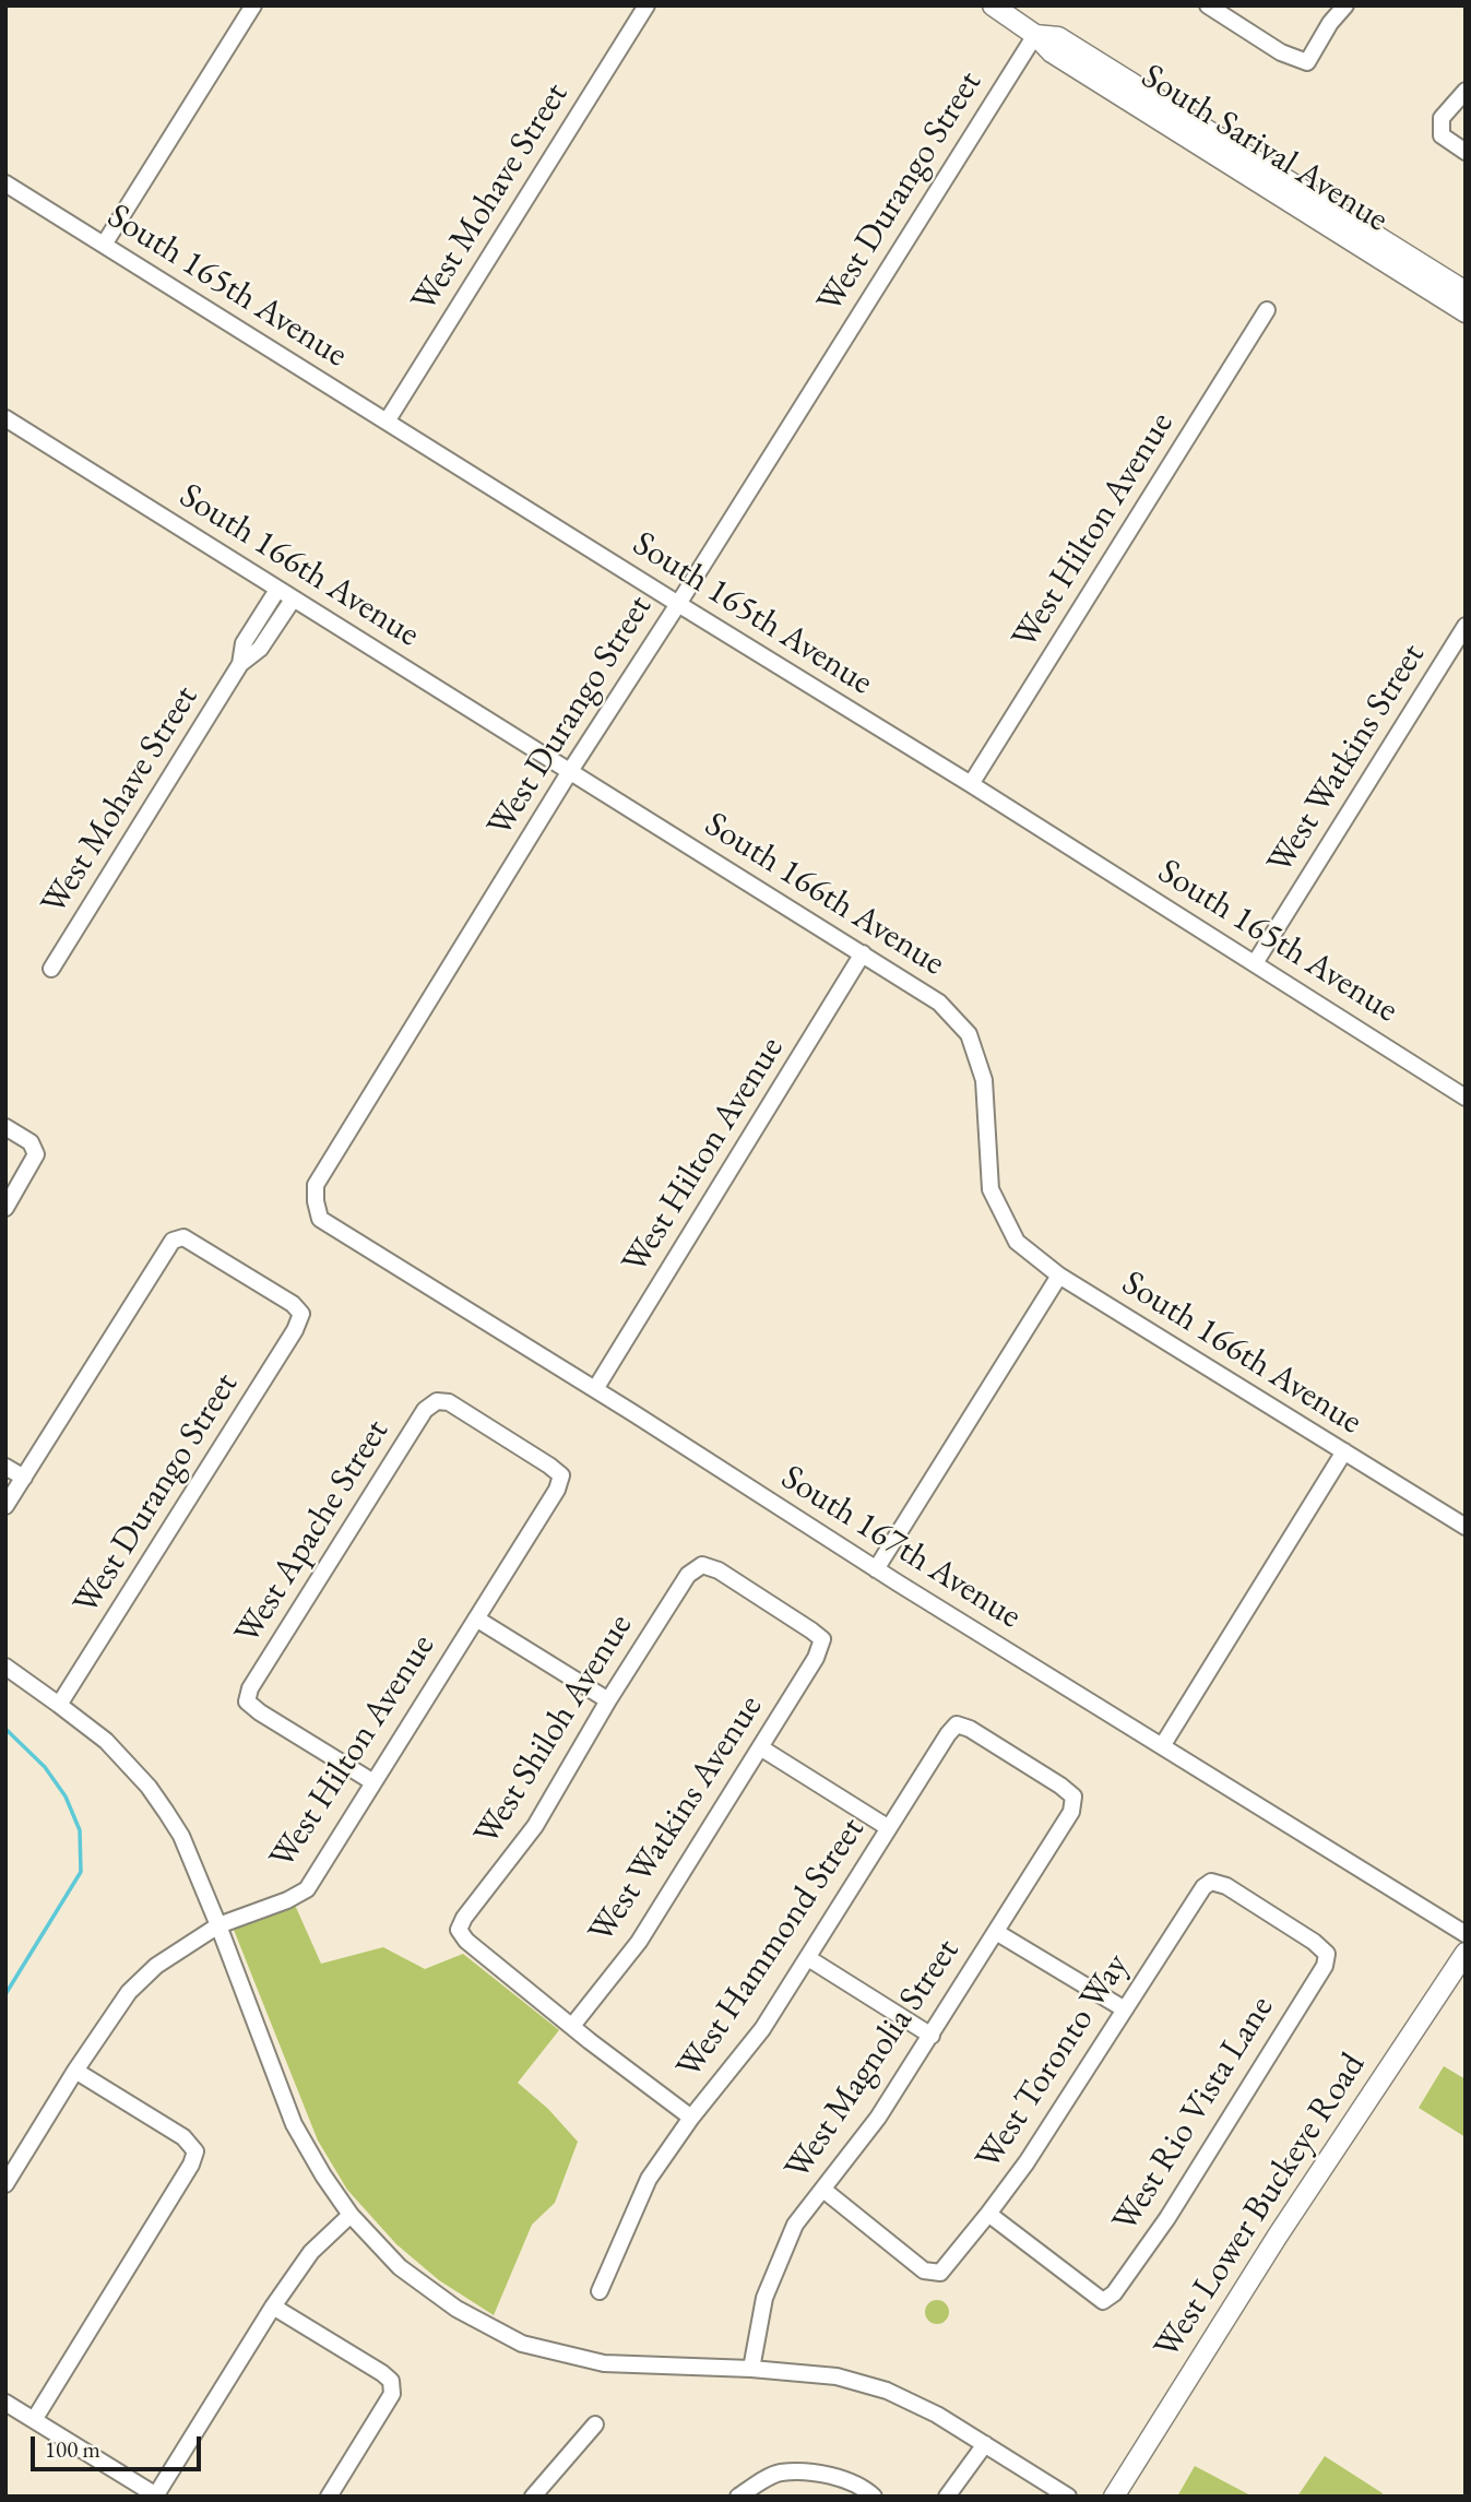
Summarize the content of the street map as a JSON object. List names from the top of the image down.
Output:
{
  "streets": {
    "main road": ["South Sarival Avenue", "West Lower Buckeye Road"],
    "street": [
      "West Durango Street",
      "West Mohave Street",
      "South 165th Avenue",
      "West Hilton Avenue",
      "South 166th Avenue",
      "West Watkins Street",
      "West Apache Street",
      "South 167th Avenue",
      "West Shiloh Avenue",
      "West Watkins Avenue",
      "West Hammond Street",
      "West Magnolia Street",
      "West Toronto Way",
      "West Rio Vista Lane"
    ]
  },
  "crossings": [
    ["South Sarival Avenue", "West Durango Street"],
    ["West Durango Street", "South 165th Avenue"],
    ["West Durango Street", "South 166th Avenue"],
    ["West Durango Street", "South 167th Avenue"],
    ["West Mohave Street", "South 165th Avenue"],
    ["West Mohave Street", "South 166th Avenue"],
    ["South 165th Avenue", "West Hilton Avenue"],
    ["South 165th Avenue", "West Watkins Street"],
    ["West Hilton Avenue", "South 166th Avenue"],
    ["West Hilton Avenue", "West Apache Street"],
    ["West Hilton Avenue", "South 167th Avenue"],
    ["West Shiloh Avenue", "West Watkins Avenue"],
    ["West Hammond Street", "West Magnolia Street"],
    ["West Magnolia Street", "West Toronto Way"],
    ["West Toronto Way", "West Rio Vista Lane"]
  ],
  "scale_bar": "100 m"
}
